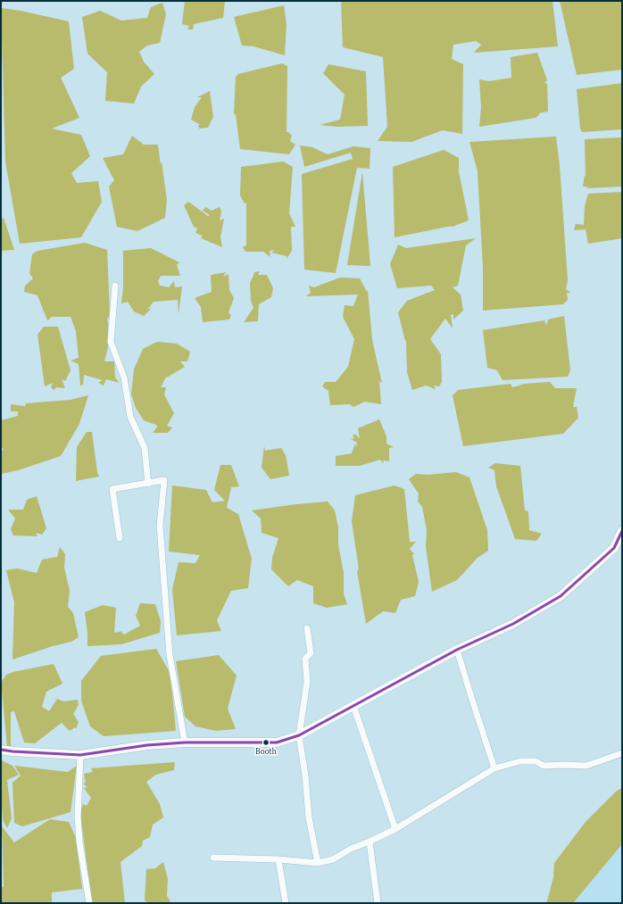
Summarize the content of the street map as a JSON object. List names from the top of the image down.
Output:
{
  "places": ["Booth"]
}
